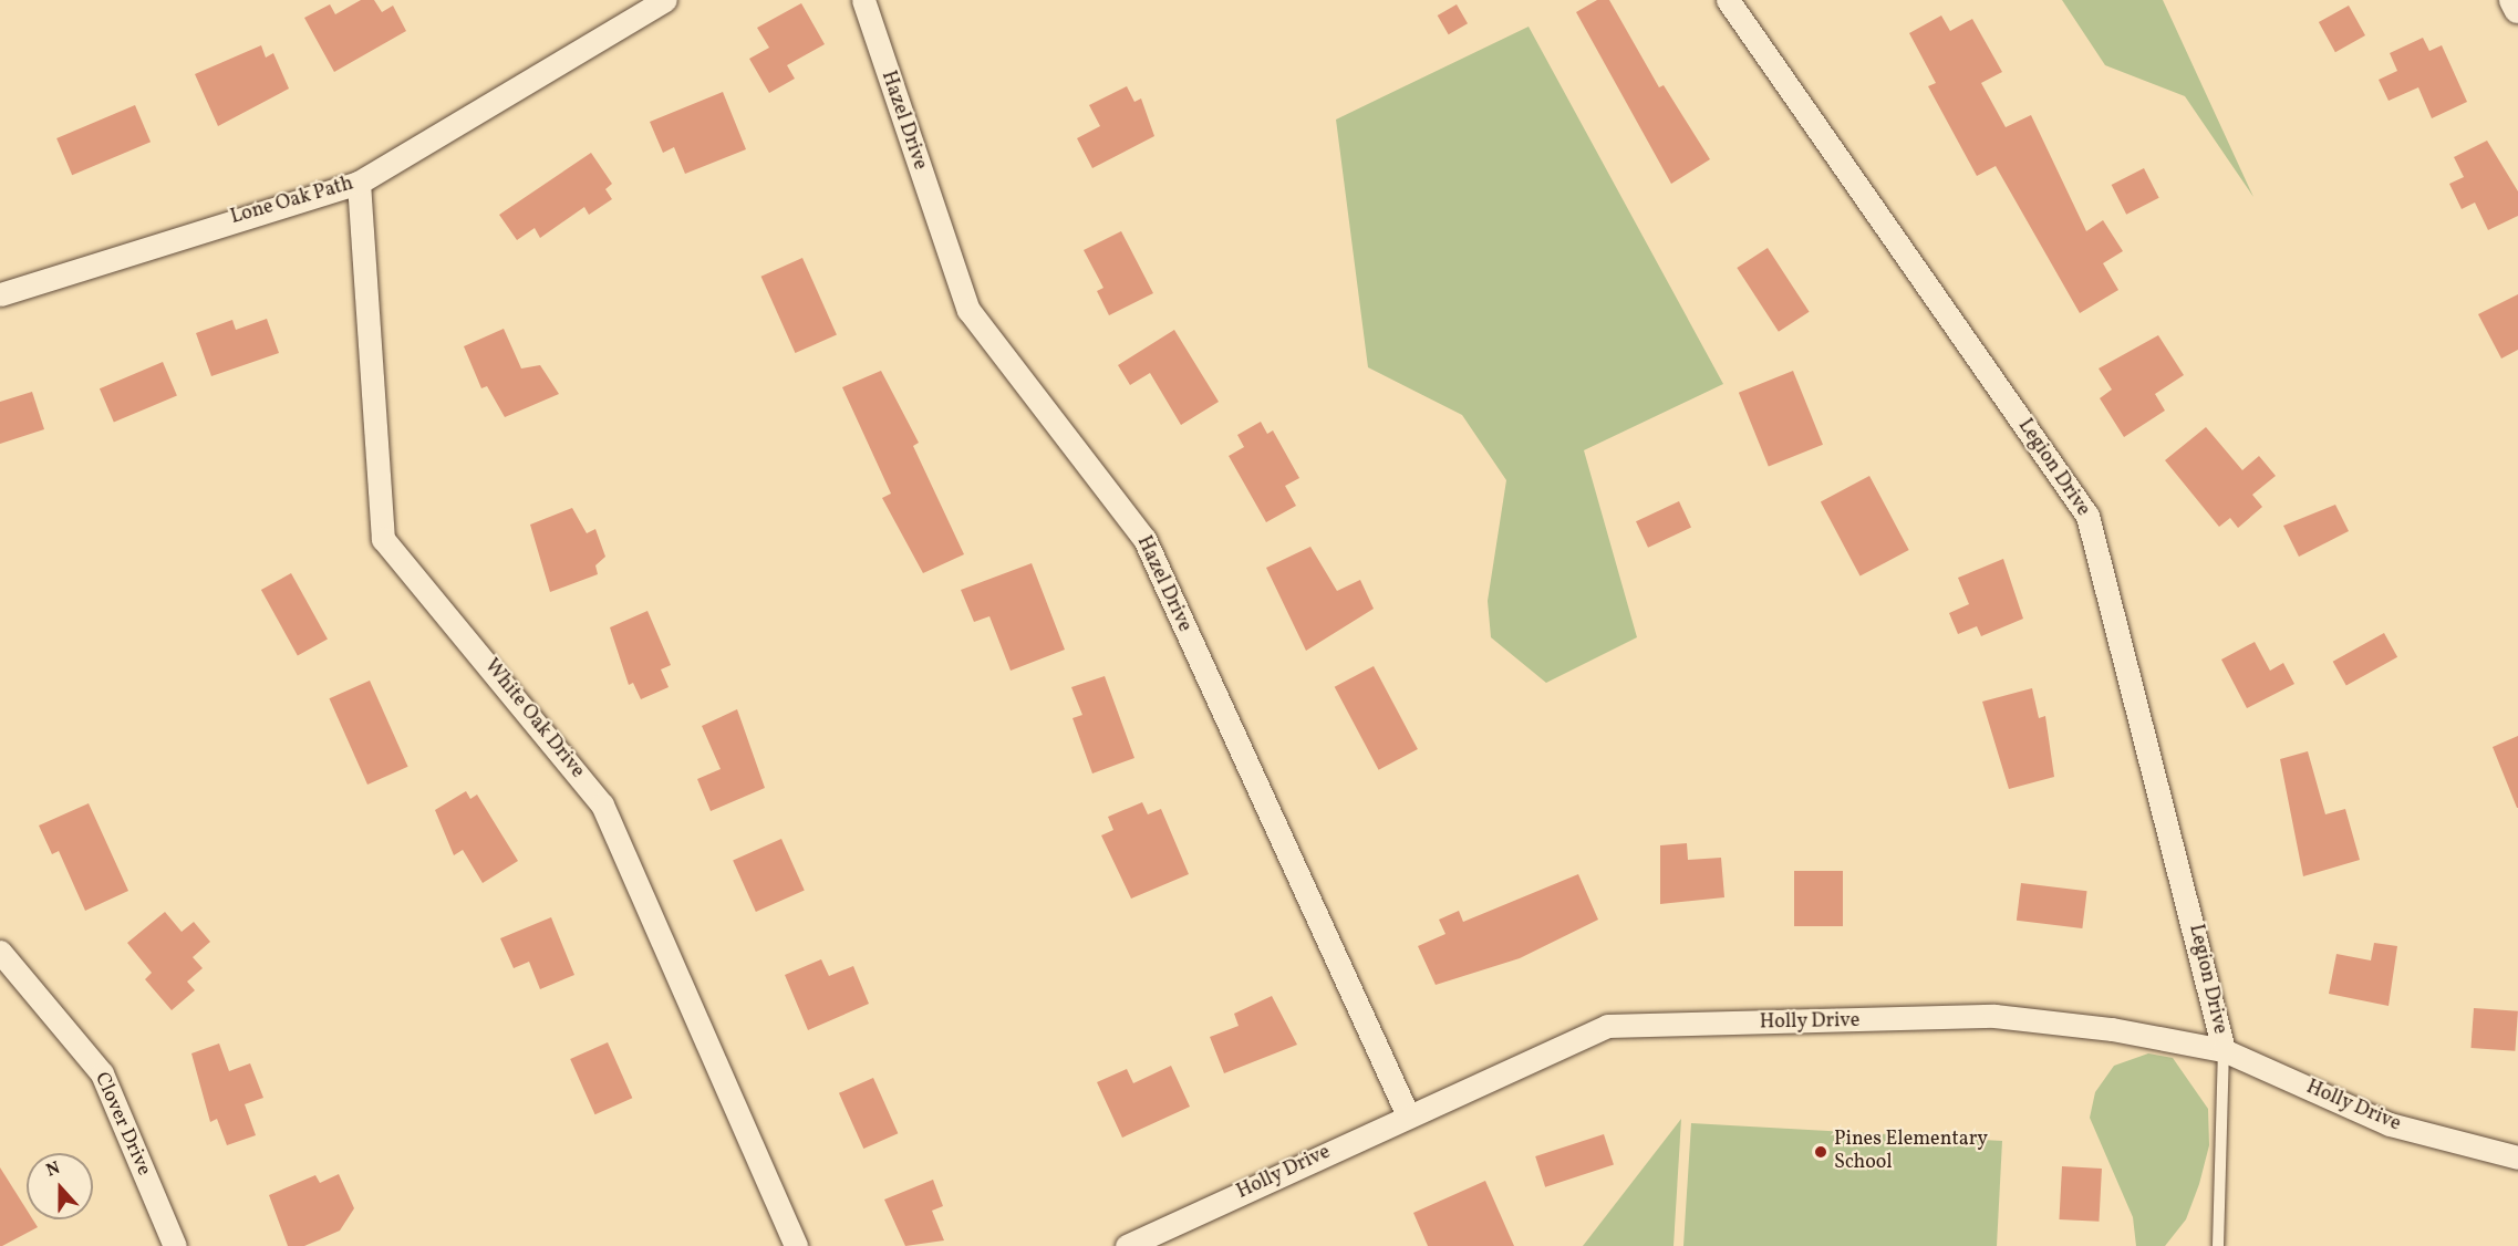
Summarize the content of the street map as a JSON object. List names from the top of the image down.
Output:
{
  "streets": {
    "street": [
      "Hazel Drive",
      "Lone Oak Path",
      "Legion Drive",
      "White Oak Drive",
      "Holly Drive",
      "Clover Drive"
    ]
  },
  "crossings": [
    ["Hazel Drive", "Holly Drive"],
    ["Lone Oak Path", "White Oak Drive"],
    ["Legion Drive", "Holly Drive"]
  ],
  "places": ["Pines Elementary School"],
  "north": "top"
}
